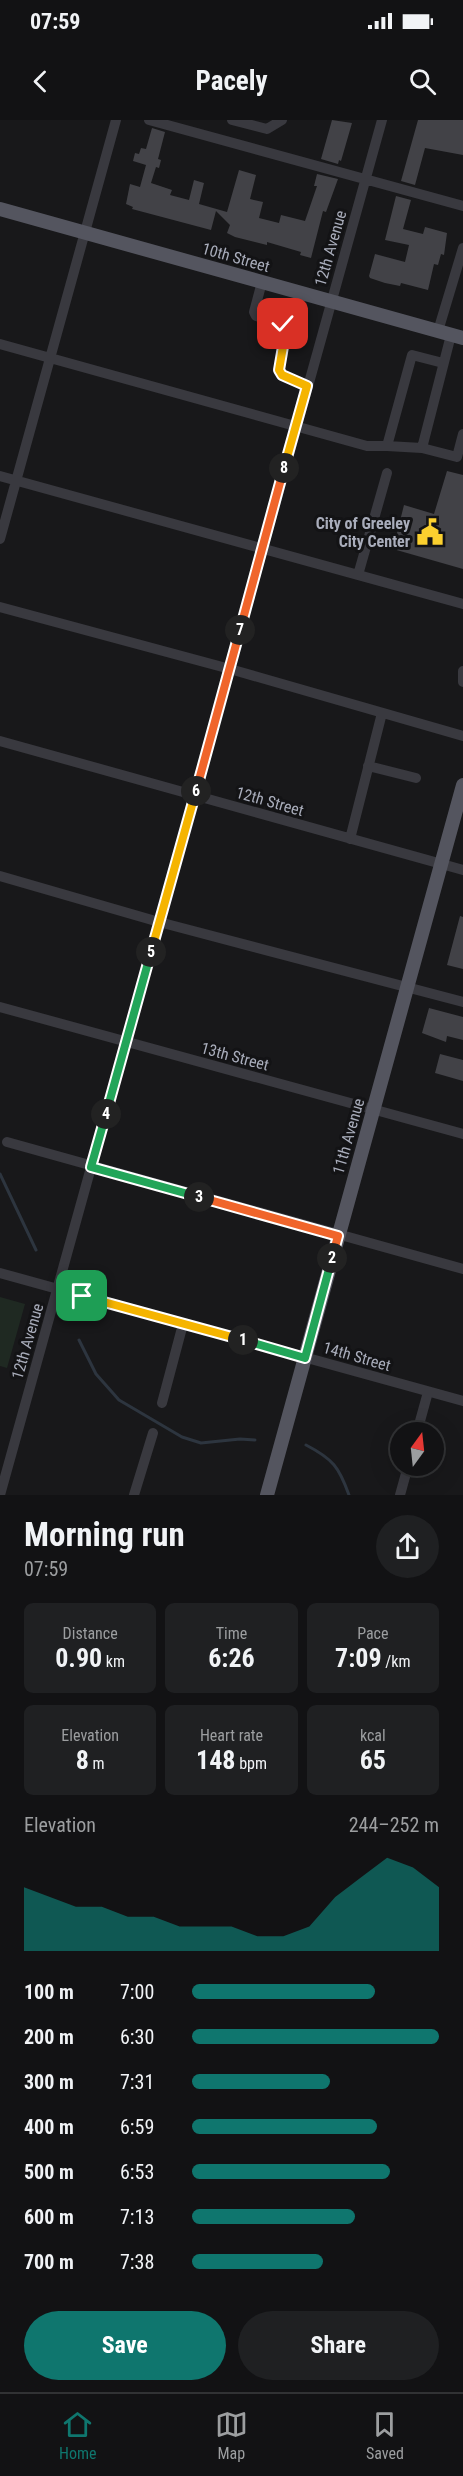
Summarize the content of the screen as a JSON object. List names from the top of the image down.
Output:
{
  "streets": {
    "main road": ["10th Street", "11th Avenue"],
    "street": [
      "12th Avenue",
      "12th Street",
      "13th Street",
      "14th Street"
    ]
  },
  "crossings": [
    ["12th Avenue", "10th Street"],
    ["12th Avenue", "12th Street"],
    ["12th Avenue", "13th Street"],
    ["12th Avenue", "14th Street"],
    ["12th Street", "11th Avenue"],
    ["13th Street", "11th Avenue"],
    ["11th Avenue", "14th Street"]
  ],
  "places": {
    "public building": ["City of Greeley City Center"]
  },
  "north": "top",
  "page": {
    "status": "07:59",
    "header": "Pacely",
    "pins": [
      "8",
      "7",
      "6",
      "5",
      "4",
      "3",
      "2",
      "1"
    ],
    "heading": ["Morning run", "07:59"],
    "stats": [
      ["Distance", "0.90 km"],
      ["Time", "6:26"],
      ["Pace", "7:09 /km"],
      ["Elevation", "8 m"],
      ["Heart rate", "148 bpm"],
      ["kcal", "65"]
    ],
    "chart": ["Elevation", "244–252 m"],
    "list": [
      {
        "name": "100 m",
        "note": "7:00"
      },
      {
        "name": "200 m",
        "note": "6:30"
      },
      {
        "name": "300 m",
        "note": "7:31"
      },
      {
        "name": "400 m",
        "note": "6:59"
      },
      {
        "name": "500 m",
        "note": "6:53"
      },
      {
        "name": "600 m",
        "note": "7:13"
      },
      {
        "name": "700 m",
        "note": "7:38"
      }
    ],
    "buttons": ["Save", "Share"],
    "tabs": ["Home", "Map", "Saved"]
  }
}
